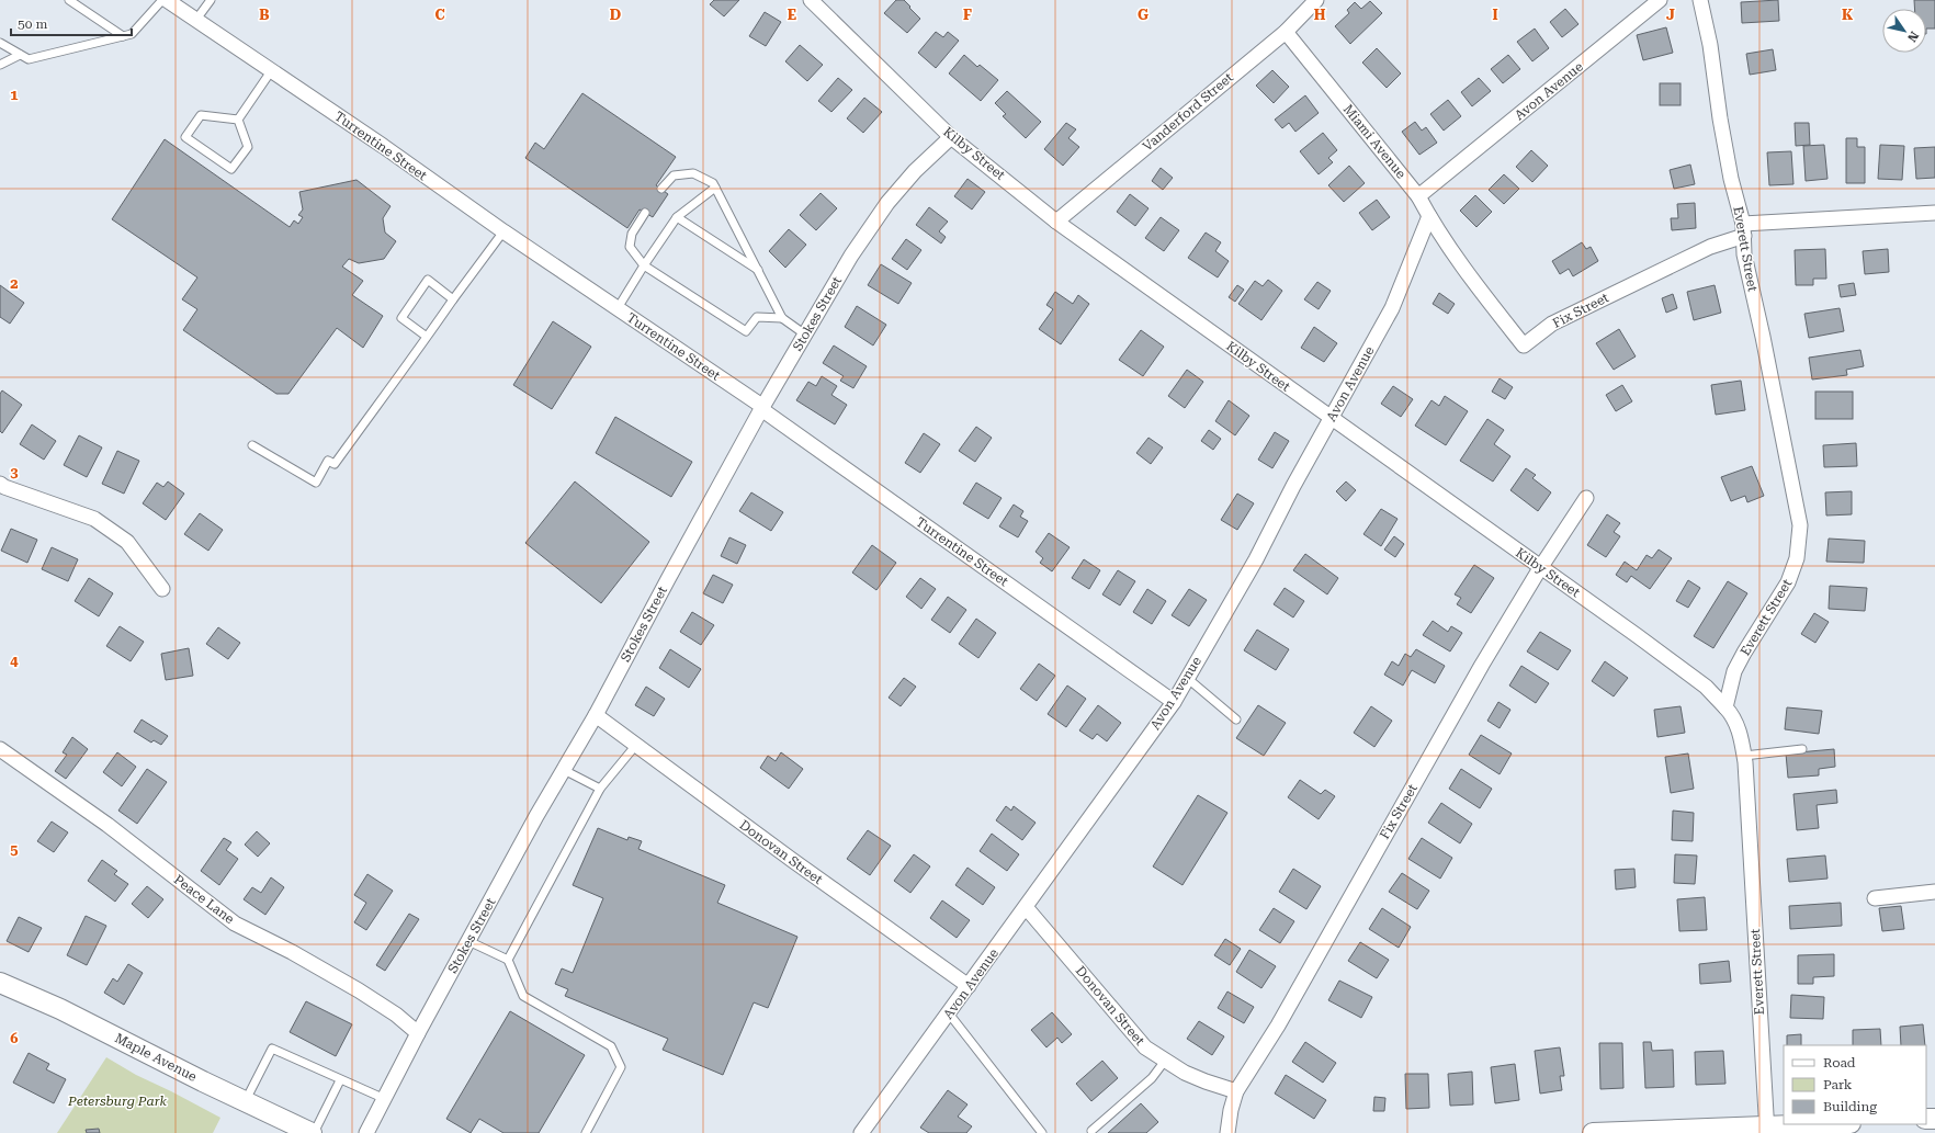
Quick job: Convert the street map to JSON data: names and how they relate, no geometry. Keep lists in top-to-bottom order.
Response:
{
  "streets": {
    "main road": ["Maple Avenue"],
    "street": [
      "Avon Avenue",
      "Vanderford Street",
      "Miami Avenue",
      "Turrentine Street",
      "Kilby Street",
      "Everett Street",
      "Fix Street",
      "Stokes Street",
      "Donovan Street",
      "Peace Lane"
    ]
  },
  "crossings": [
    ["Avon Avenue", "Miami Avenue"],
    ["Avon Avenue", "Turrentine Street"],
    ["Avon Avenue", "Kilby Street"],
    ["Avon Avenue", "Donovan Street"],
    ["Vanderford Street", "Miami Avenue"],
    ["Vanderford Street", "Kilby Street"],
    ["Miami Avenue", "Fix Street"],
    ["Turrentine Street", "Stokes Street"],
    ["Kilby Street", "Everett Street"],
    ["Kilby Street", "Fix Street"],
    ["Kilby Street", "Stokes Street"],
    ["Everett Street", "Fix Street"],
    ["Fix Street", "Donovan Street"],
    ["Stokes Street", "Donovan Street"],
    ["Stokes Street", "Peace Lane"]
  ],
  "parks": ["Petersburg Park"],
  "legend": ["Road", "Park", "Building"],
  "scale_bar": "50 m",
  "north": "bottom right",
  "grid": {
    "columns": [
      "B",
      "C",
      "D",
      "E",
      "F",
      "G",
      "H",
      "I",
      "J",
      "K"
    ],
    "rows": [
      "1",
      "2",
      "3",
      "4",
      "5",
      "6"
    ]
  }
}
